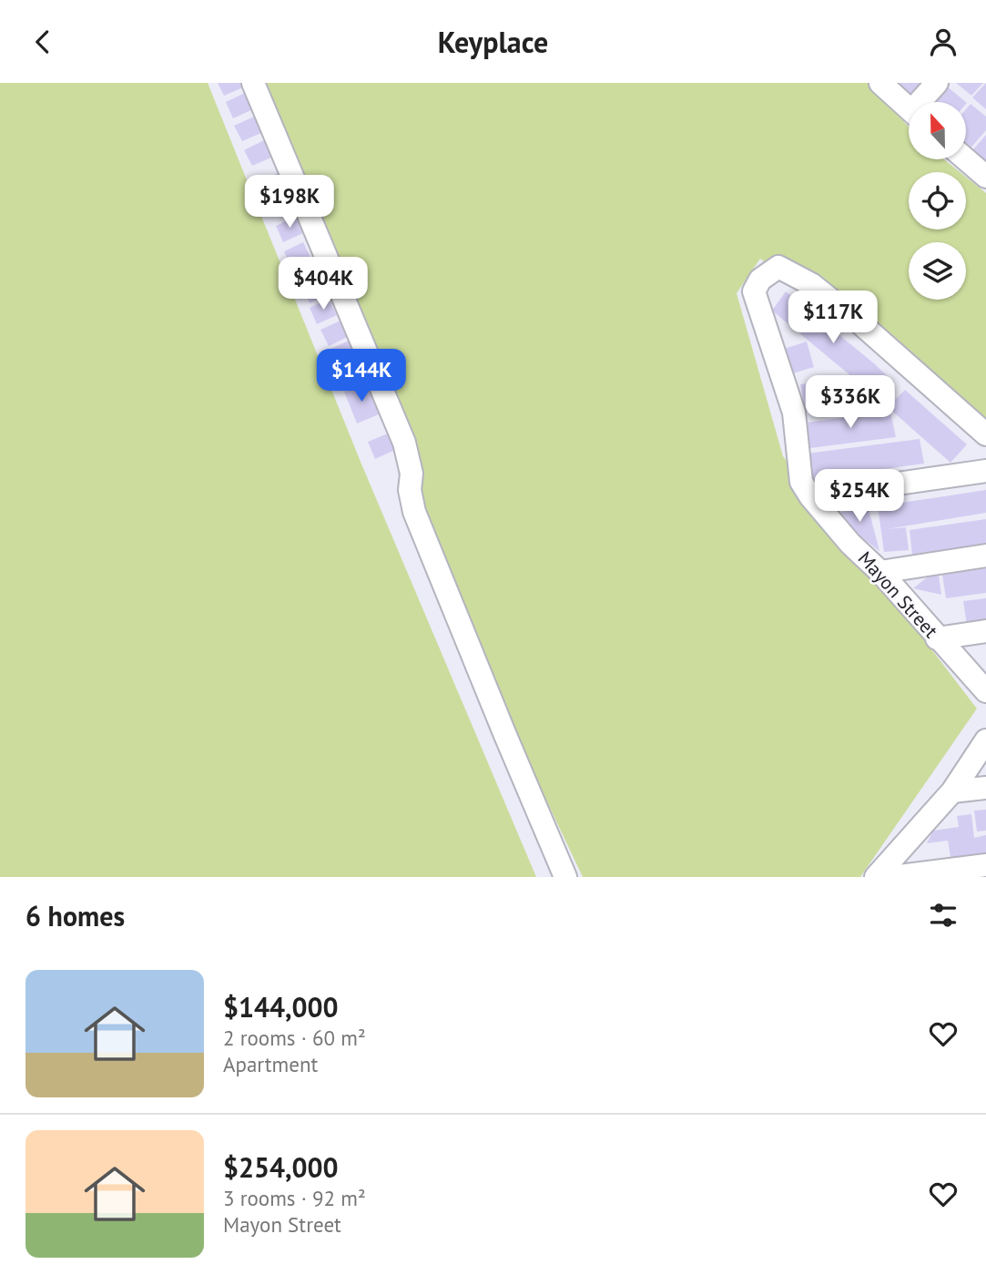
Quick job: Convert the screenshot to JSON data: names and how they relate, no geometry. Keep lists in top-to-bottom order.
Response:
{
  "streets": {
    "street": ["Mayon Street"]
  },
  "north": "top",
  "page": {
    "header": "Keyplace",
    "price": [
      "$198K",
      "$404K",
      "$117K",
      "$144K",
      "$336K",
      "$254K"
    ],
    "heading": "6 homes",
    "list": [
      {
        "name": "$144,000",
        "note": "2 rooms · 60 m² · Apartment"
      },
      {
        "name": "$254,000",
        "note": "3 rooms · 92 m² · Mayon Street"
      }
    ]
  }
}
